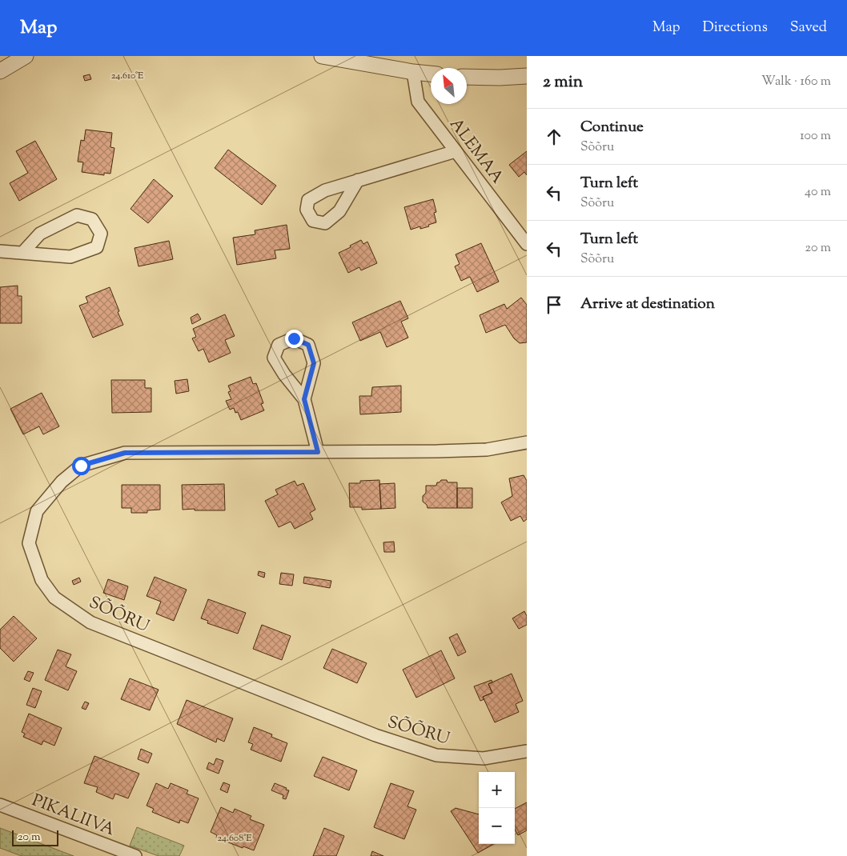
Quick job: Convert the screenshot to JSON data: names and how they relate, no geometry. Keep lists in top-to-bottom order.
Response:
{
  "streets": {
    "street": ["ALEMAA", "SÕÕRU", "PIKALIIVA"]
  },
  "scale_bar": "20 m",
  "north": "top left",
  "page": {
    "header": "Map",
    "nav": ["Map", "Directions", "Saved"],
    "heading": ["2 min", "Walk · 160 m"],
    "list": [
      ["Continue", "Sõõru", "100 m"],
      ["Turn left", "Sõõru", "40 m"],
      ["Turn left", "Sõõru", "20 m"],
      "Arrive at destination"
    ],
    "map_buttons": ["+", "−"],
    "scale": "20 m"
  },
  "coordinates": ["24.610°E", "24.608°E"]
}
